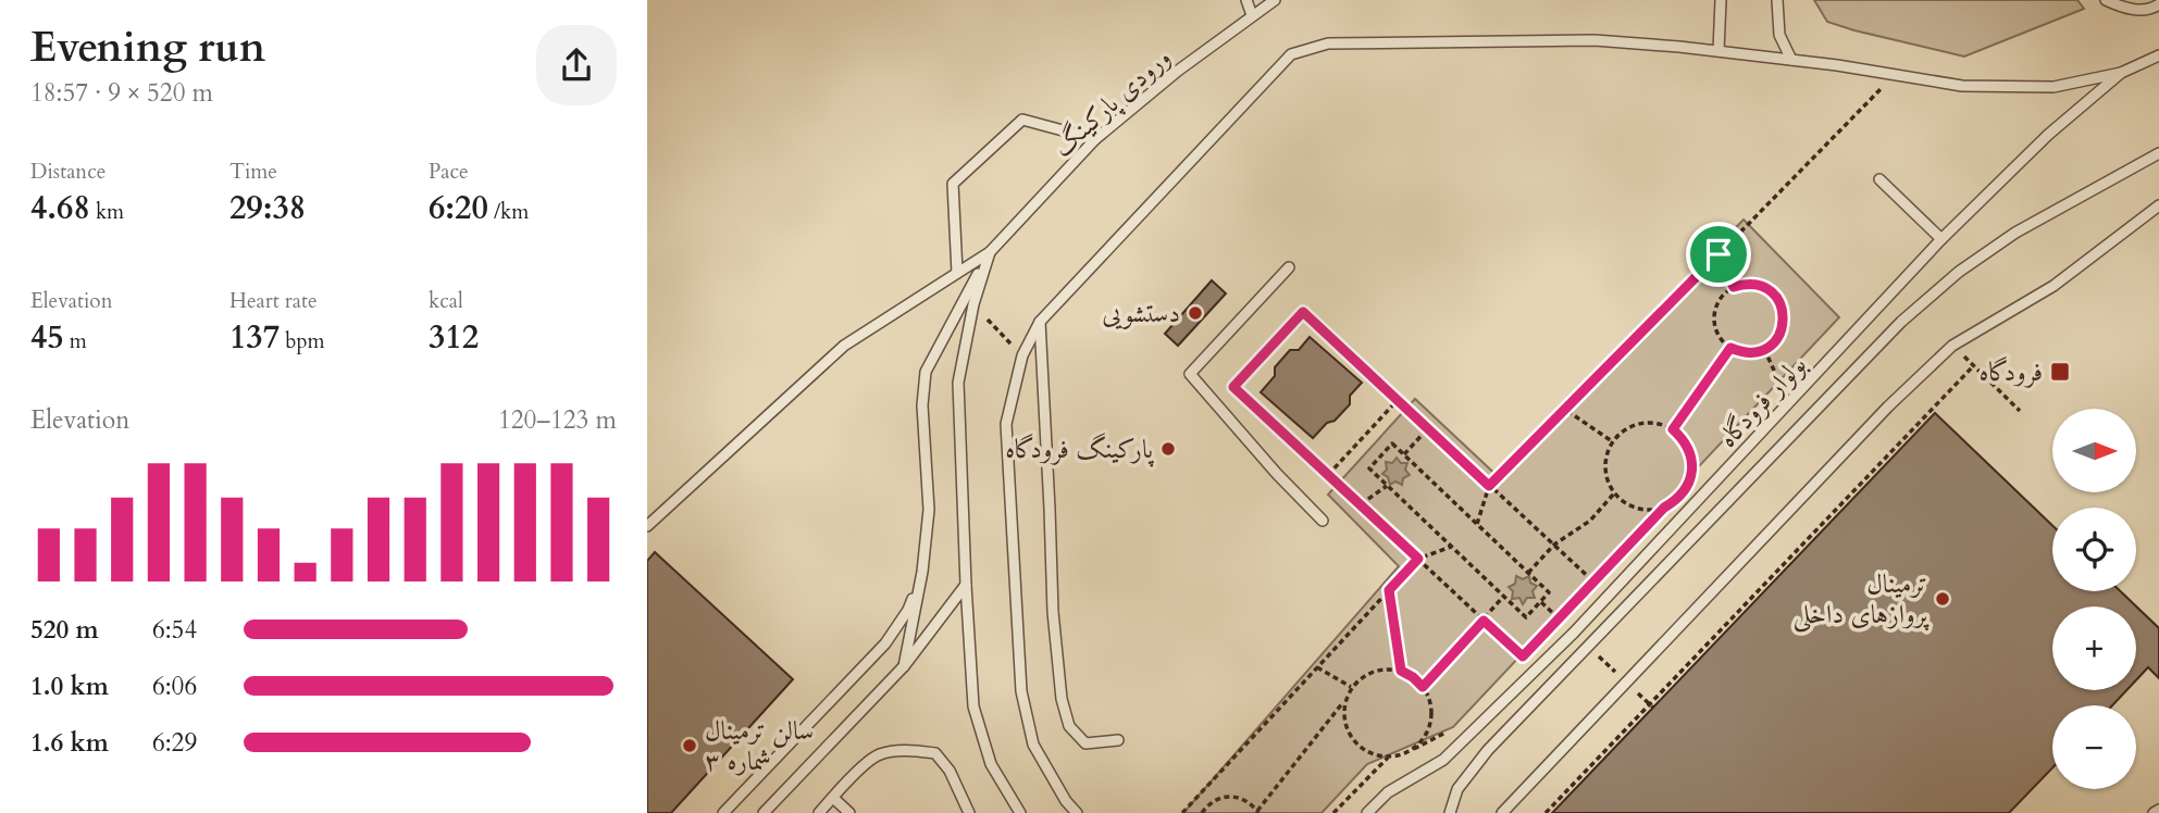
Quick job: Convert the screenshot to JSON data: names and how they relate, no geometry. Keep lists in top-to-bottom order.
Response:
{
  "streets": {
    "lane": ["ورودی پارکینگ", "بولوار فرودگاه"]
  },
  "places": {
    "other": [
      "دستشویی",
      "پارکینگ فرودگاه",
      "ترمینال پروازهای داخلی",
      "سالن ترمینال شماره ۳"
    ],
    "transit": ["فرودگاه"]
  },
  "north": "right",
  "page": {
    "heading": ["Evening run", "18:57 · 9 × 520 m"],
    "stats": [
      ["Distance", "4.68 km"],
      ["Time", "29:38"],
      ["Pace", "6:20 /km"],
      ["Elevation", "45 m"],
      ["Heart rate", "137 bpm"],
      ["kcal", "312"]
    ],
    "chart": ["Elevation", "120–123 m"],
    "map_buttons": ["+", "−"],
    "list": [
      {
        "name": "520 m",
        "note": "6:54"
      },
      {
        "name": "1.0 km",
        "note": "6:06"
      },
      {
        "name": "1.6 km",
        "note": "6:29"
      }
    ]
  }
}
